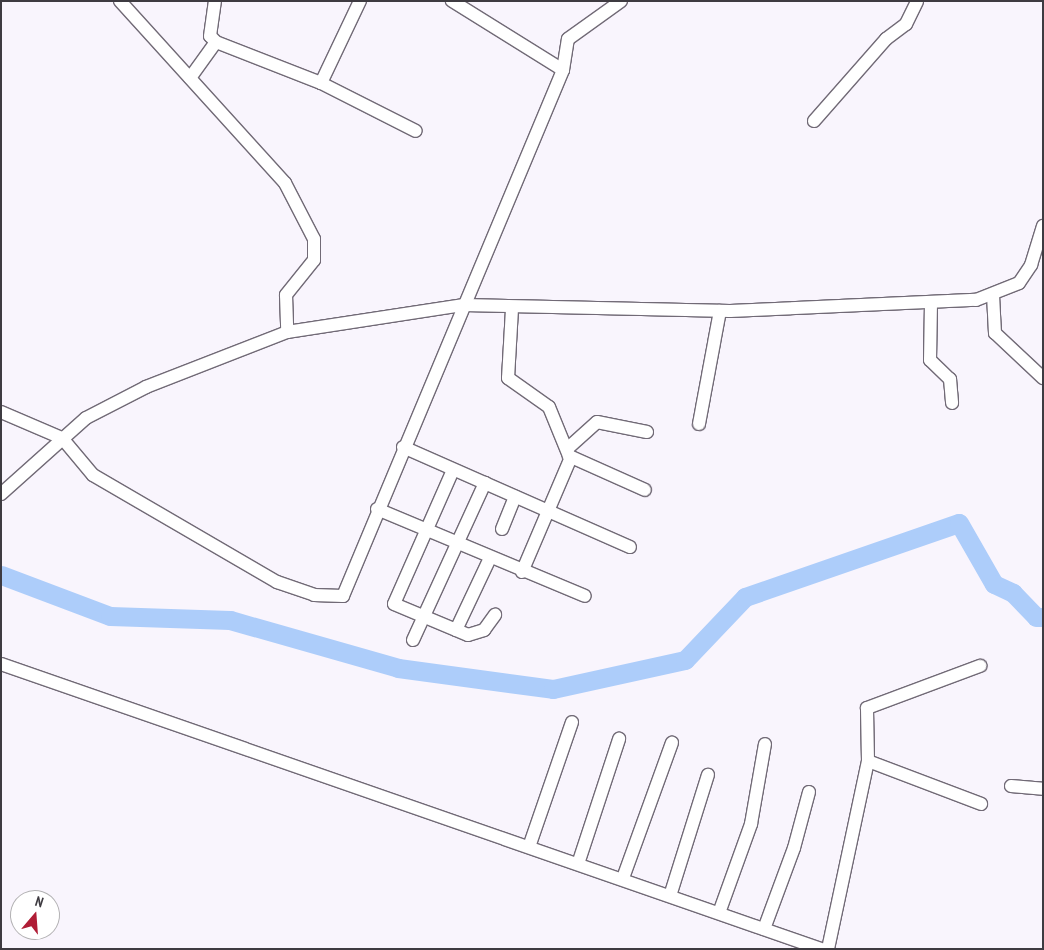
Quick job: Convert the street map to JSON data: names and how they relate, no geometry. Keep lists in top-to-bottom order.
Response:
{
  "north": "top"
}
